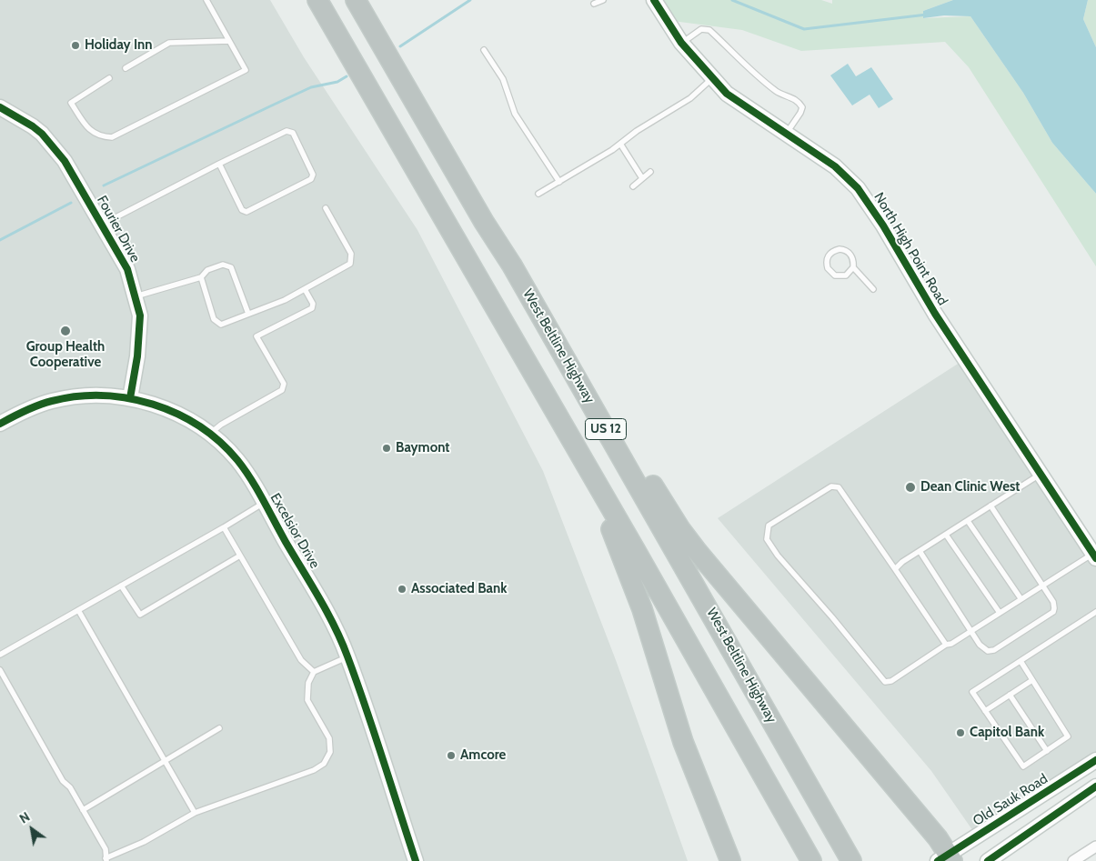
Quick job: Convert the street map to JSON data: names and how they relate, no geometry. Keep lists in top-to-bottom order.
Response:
{
  "streets": {
    "highway": ["West Beltline Highway", "US 12"],
    "street": [
      "Fourier Drive",
      "North High Point Road",
      "Excelsior Drive",
      "Old Sauk Road"
    ]
  },
  "crossings": [
    ["Fourier Drive", "Excelsior Drive"]
  ],
  "places": [
    "Holiday Inn",
    "Group Health Cooperative",
    "Baymont",
    "Dean Clinic West",
    "Associated Bank",
    "Capitol Bank",
    "Amcore"
  ],
  "north": "top left"
}
